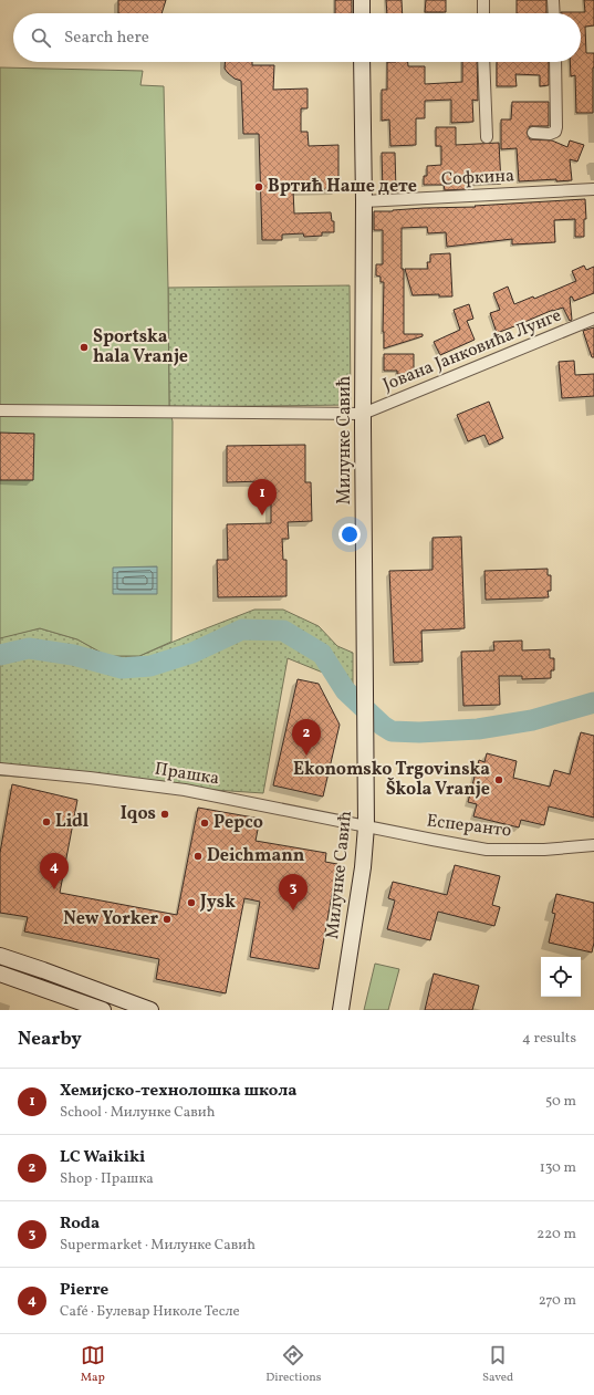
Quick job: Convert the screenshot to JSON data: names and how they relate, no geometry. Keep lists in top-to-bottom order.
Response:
{
  "streets": {
    "street": [
      "Софкина",
      "Јована Јанковића Лунге",
      "Милунке Савић",
      "Прашка",
      "Есперанто"
    ]
  },
  "crossings": [
    ["Софкина", "Милунке Савић"],
    ["Јована Јанковића Лунге", "Милунке Савић"],
    ["Милунке Савић", "Прашка"],
    ["Милунке Савић", "Есперанто"],
    ["Прашка", "Есперанто"]
  ],
  "places": [
    "Вртић Наше дете",
    "Sportska hala Vranje",
    "Ekonomsko Trgovinska Škola Vranje",
    "Iqos",
    "Lidl",
    "Pepco",
    "Deichmann",
    "Jysk",
    "New Yorker"
  ],
  "page": {
    "search": "Search here",
    "pins": [
      "1",
      "2",
      "4",
      "3"
    ],
    "heading": ["Nearby", "4 results"],
    "list": [
      {
        "mark": "1",
        "name": "Хемијско-технолошка школа",
        "note": "School · Милунке Савић",
        "value": "50 m"
      },
      {
        "mark": "2",
        "name": "LC Waikiki",
        "note": "Shop · Прашка",
        "value": "130 m"
      },
      {
        "mark": "3",
        "name": "Roda",
        "note": "Supermarket · Милунке Савић",
        "value": "220 m"
      },
      {
        "mark": "4",
        "name": "Pierre",
        "note": "Café · Булевар Николе Тесле",
        "value": "270 m"
      }
    ],
    "nav": ["Map", "Directions", "Saved"]
  }
}
